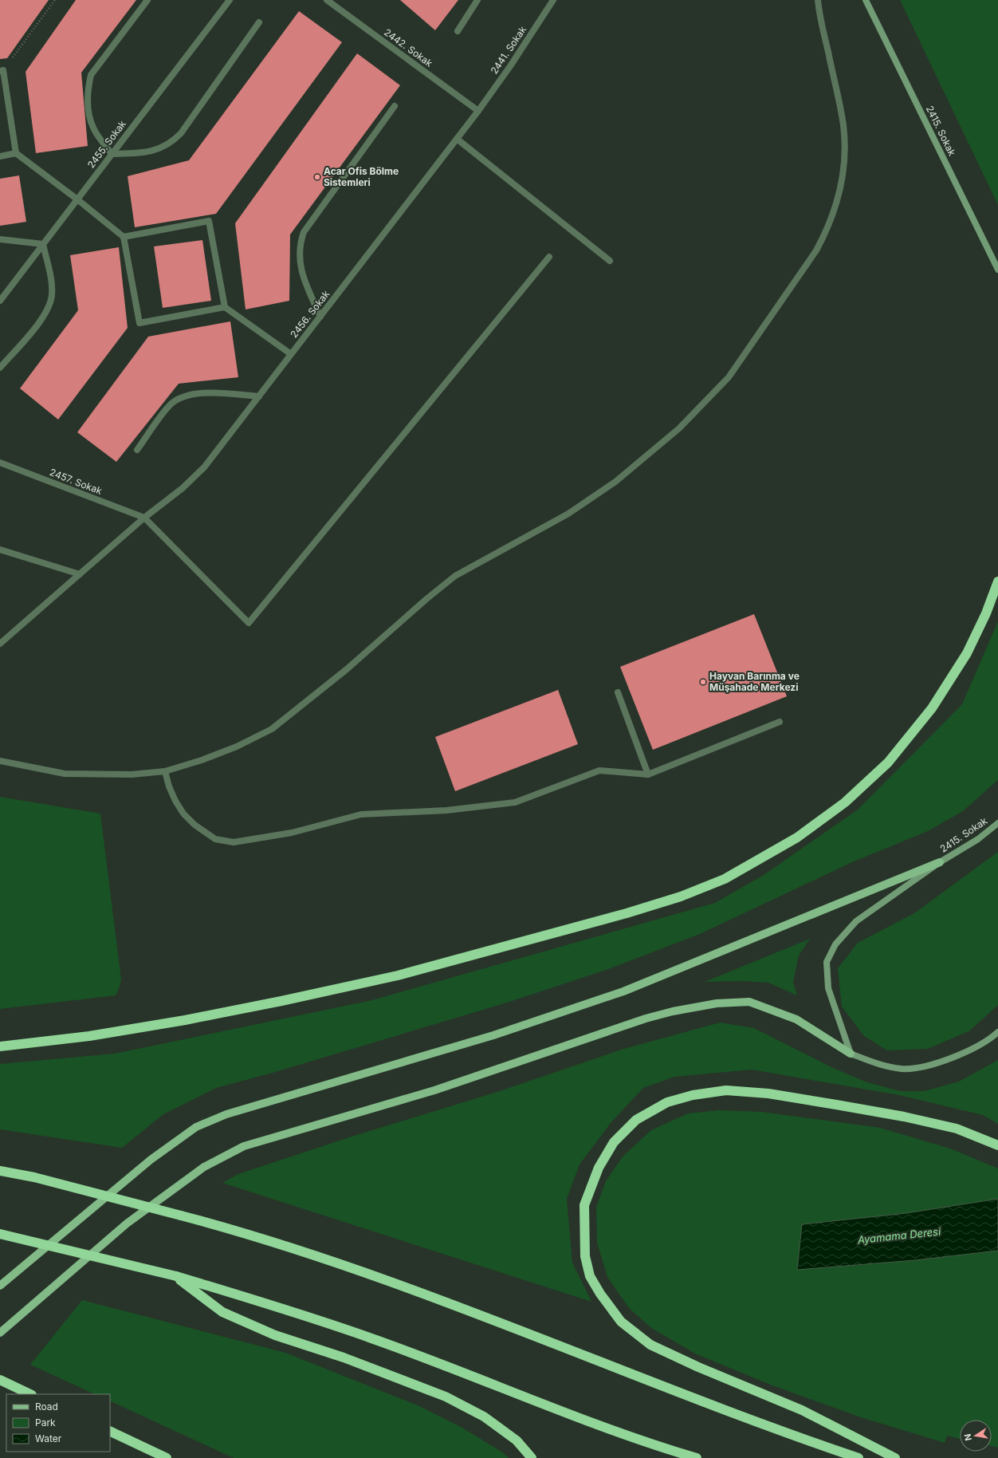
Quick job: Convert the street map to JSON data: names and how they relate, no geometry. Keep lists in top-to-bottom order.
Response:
{
  "streets": {
    "main road": ["2415. Sokak"],
    "street": [
      "2442. Sokak",
      "2441. Sokak",
      "2455. Sokak",
      "2456. Sokak",
      "2457. Sokak"
    ]
  },
  "crossings": [
    ["2442. Sokak", "2441. Sokak"],
    ["2442. Sokak", "2456. Sokak"],
    ["2441. Sokak", "2456. Sokak"],
    ["2456. Sokak", "2457. Sokak"]
  ],
  "water": ["Ayamama Deresi"],
  "places": ["Acar Ofis Bölme Sistemleri", "Hayvan Barınma ve Müşahade Merkezi"],
  "legend": ["Road", "Park", "Water"],
  "north": "left"
}
